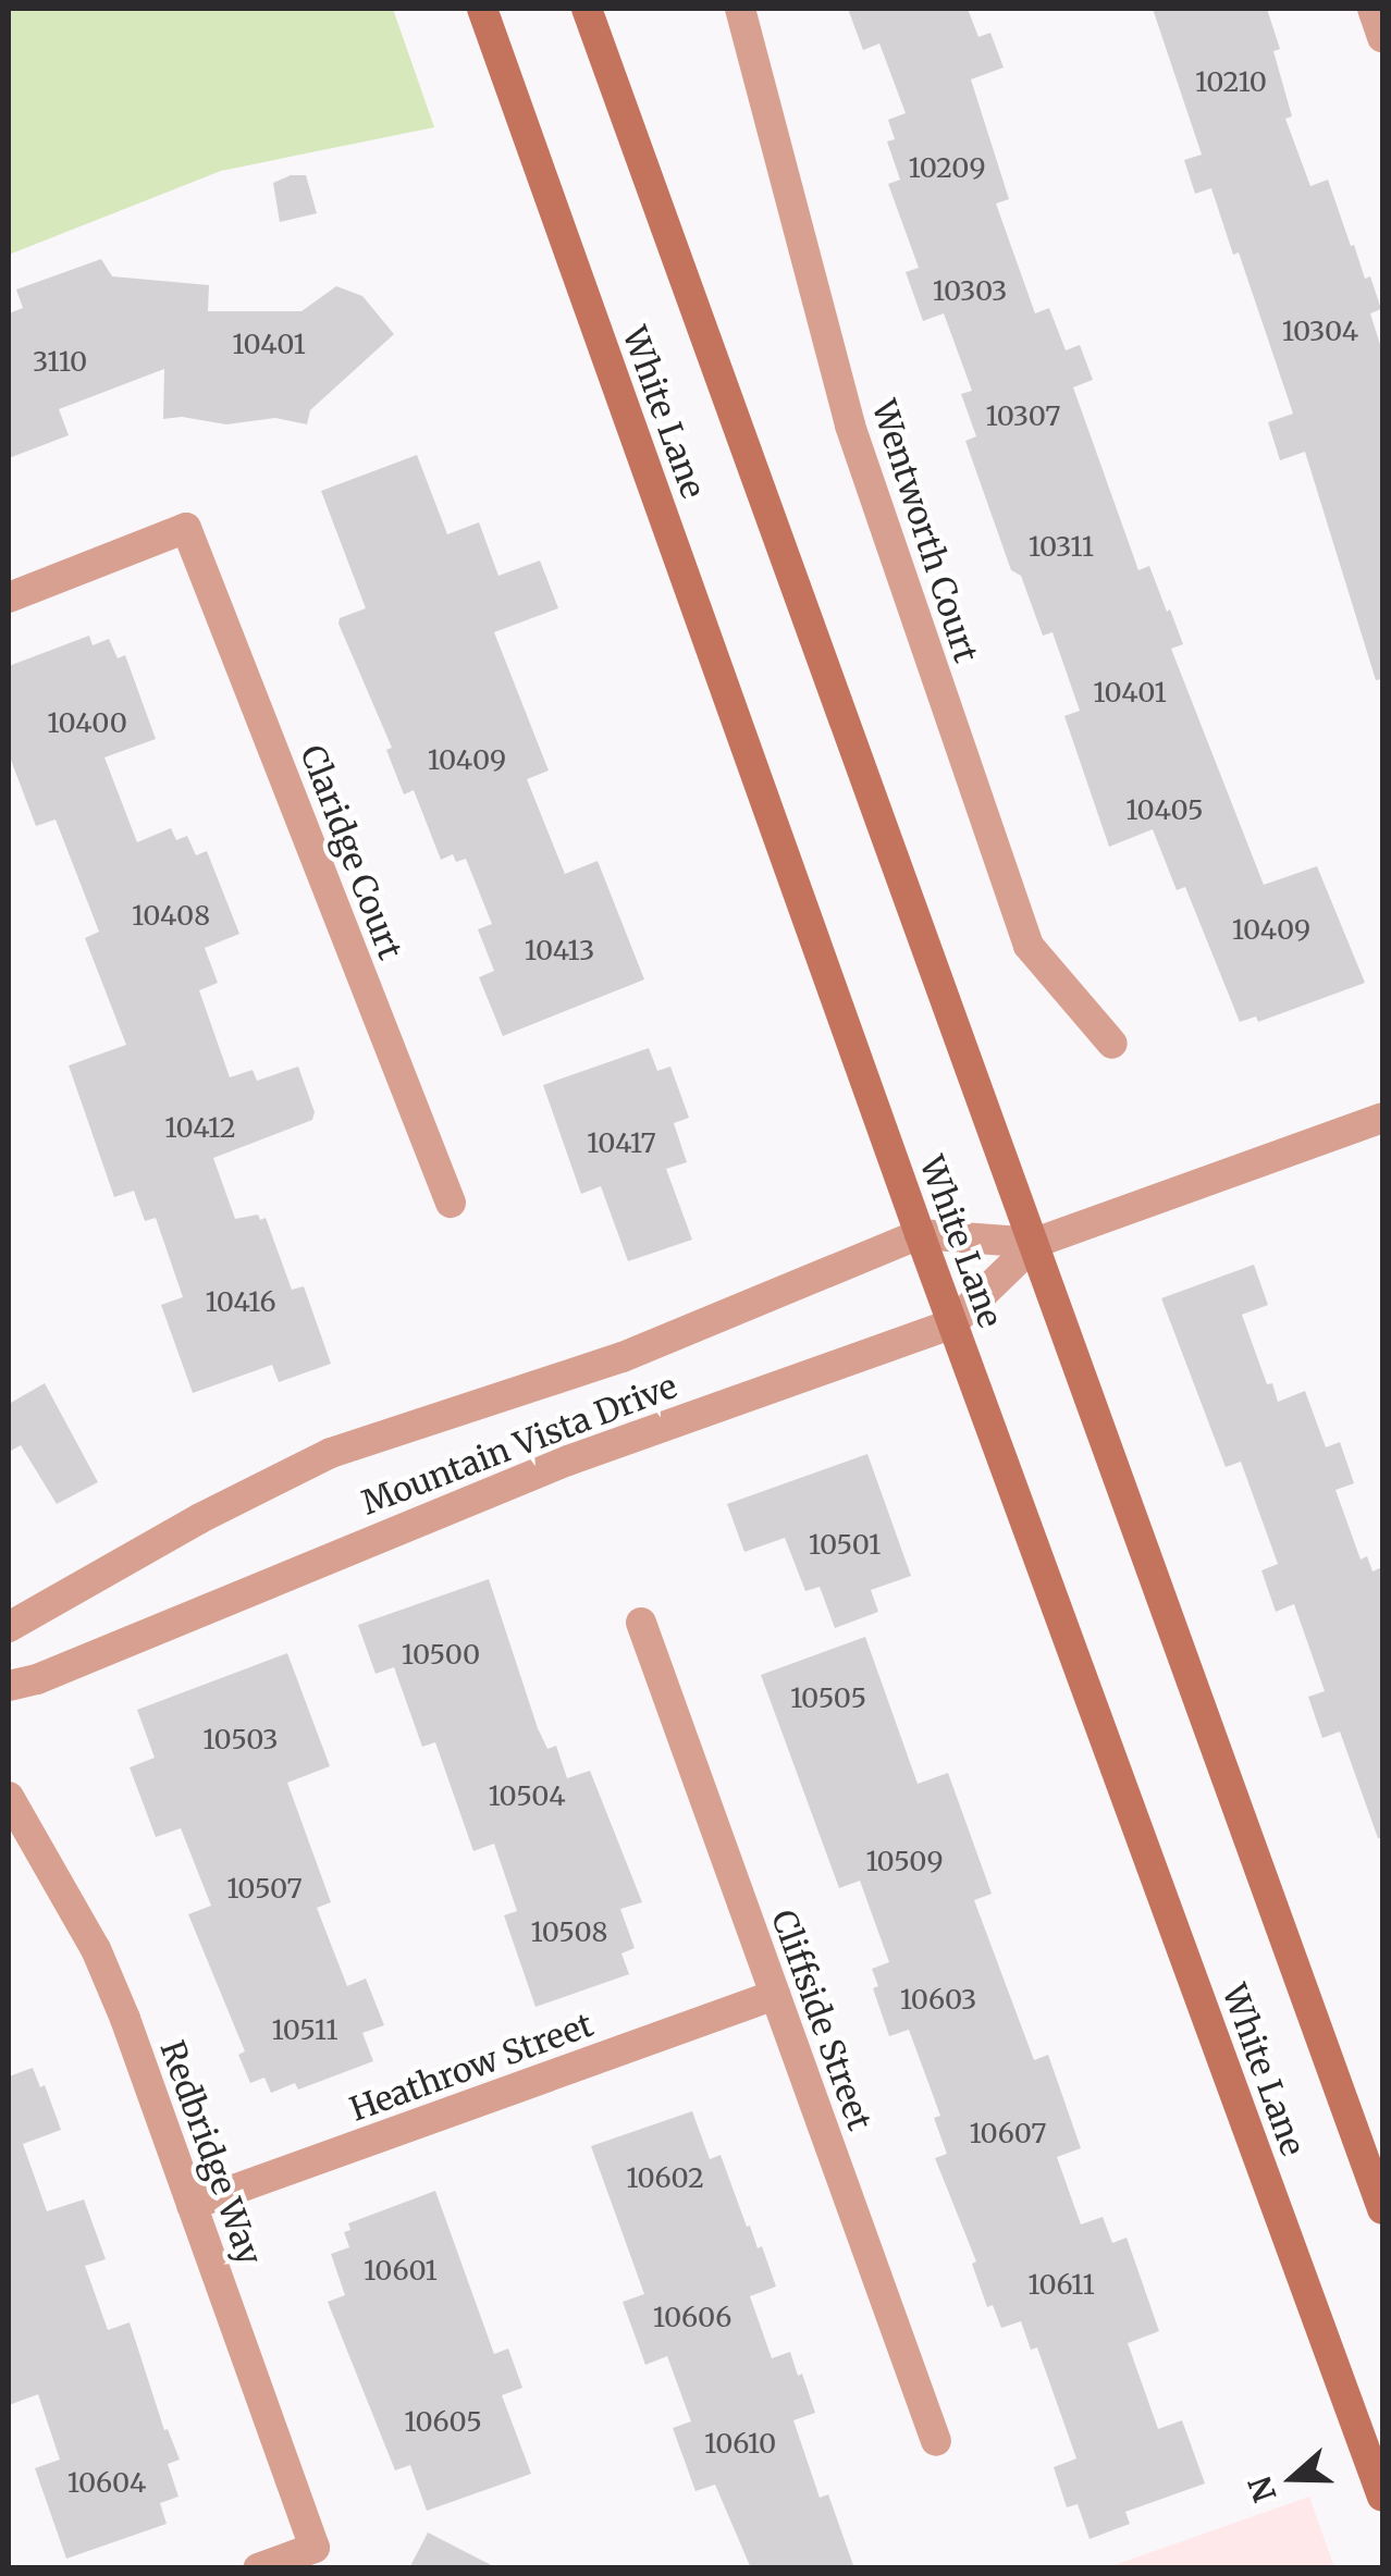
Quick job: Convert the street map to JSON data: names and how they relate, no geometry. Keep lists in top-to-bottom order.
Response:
{
  "streets": {
    "main road": ["White Lane"],
    "street": [
      "Wentworth Court",
      "Claridge Court",
      "Mountain Vista Drive",
      "Cliffside Street",
      "Heathrow Street",
      "Redbridge Way"
    ]
  },
  "crossings": [
    ["White Lane", "Mountain Vista Drive"],
    ["Cliffside Street", "Heathrow Street"],
    ["Heathrow Street", "Redbridge Way"]
  ],
  "house_numbers": [
    "10210",
    "10209",
    "10303",
    "10304",
    "10401",
    "3110",
    "10307",
    "10311",
    "10401",
    "10400",
    "10409",
    "10405",
    "10408",
    "10409",
    "10413",
    "10412",
    "10417",
    "10416",
    "10501",
    "10500",
    "10505",
    "10503",
    "10504",
    "10509",
    "10507",
    "10508",
    "10603",
    "10511",
    "10607",
    "10602",
    "10601",
    "10611",
    "10606",
    "10605",
    "10610",
    "10604"
  ],
  "north": "left"
}
